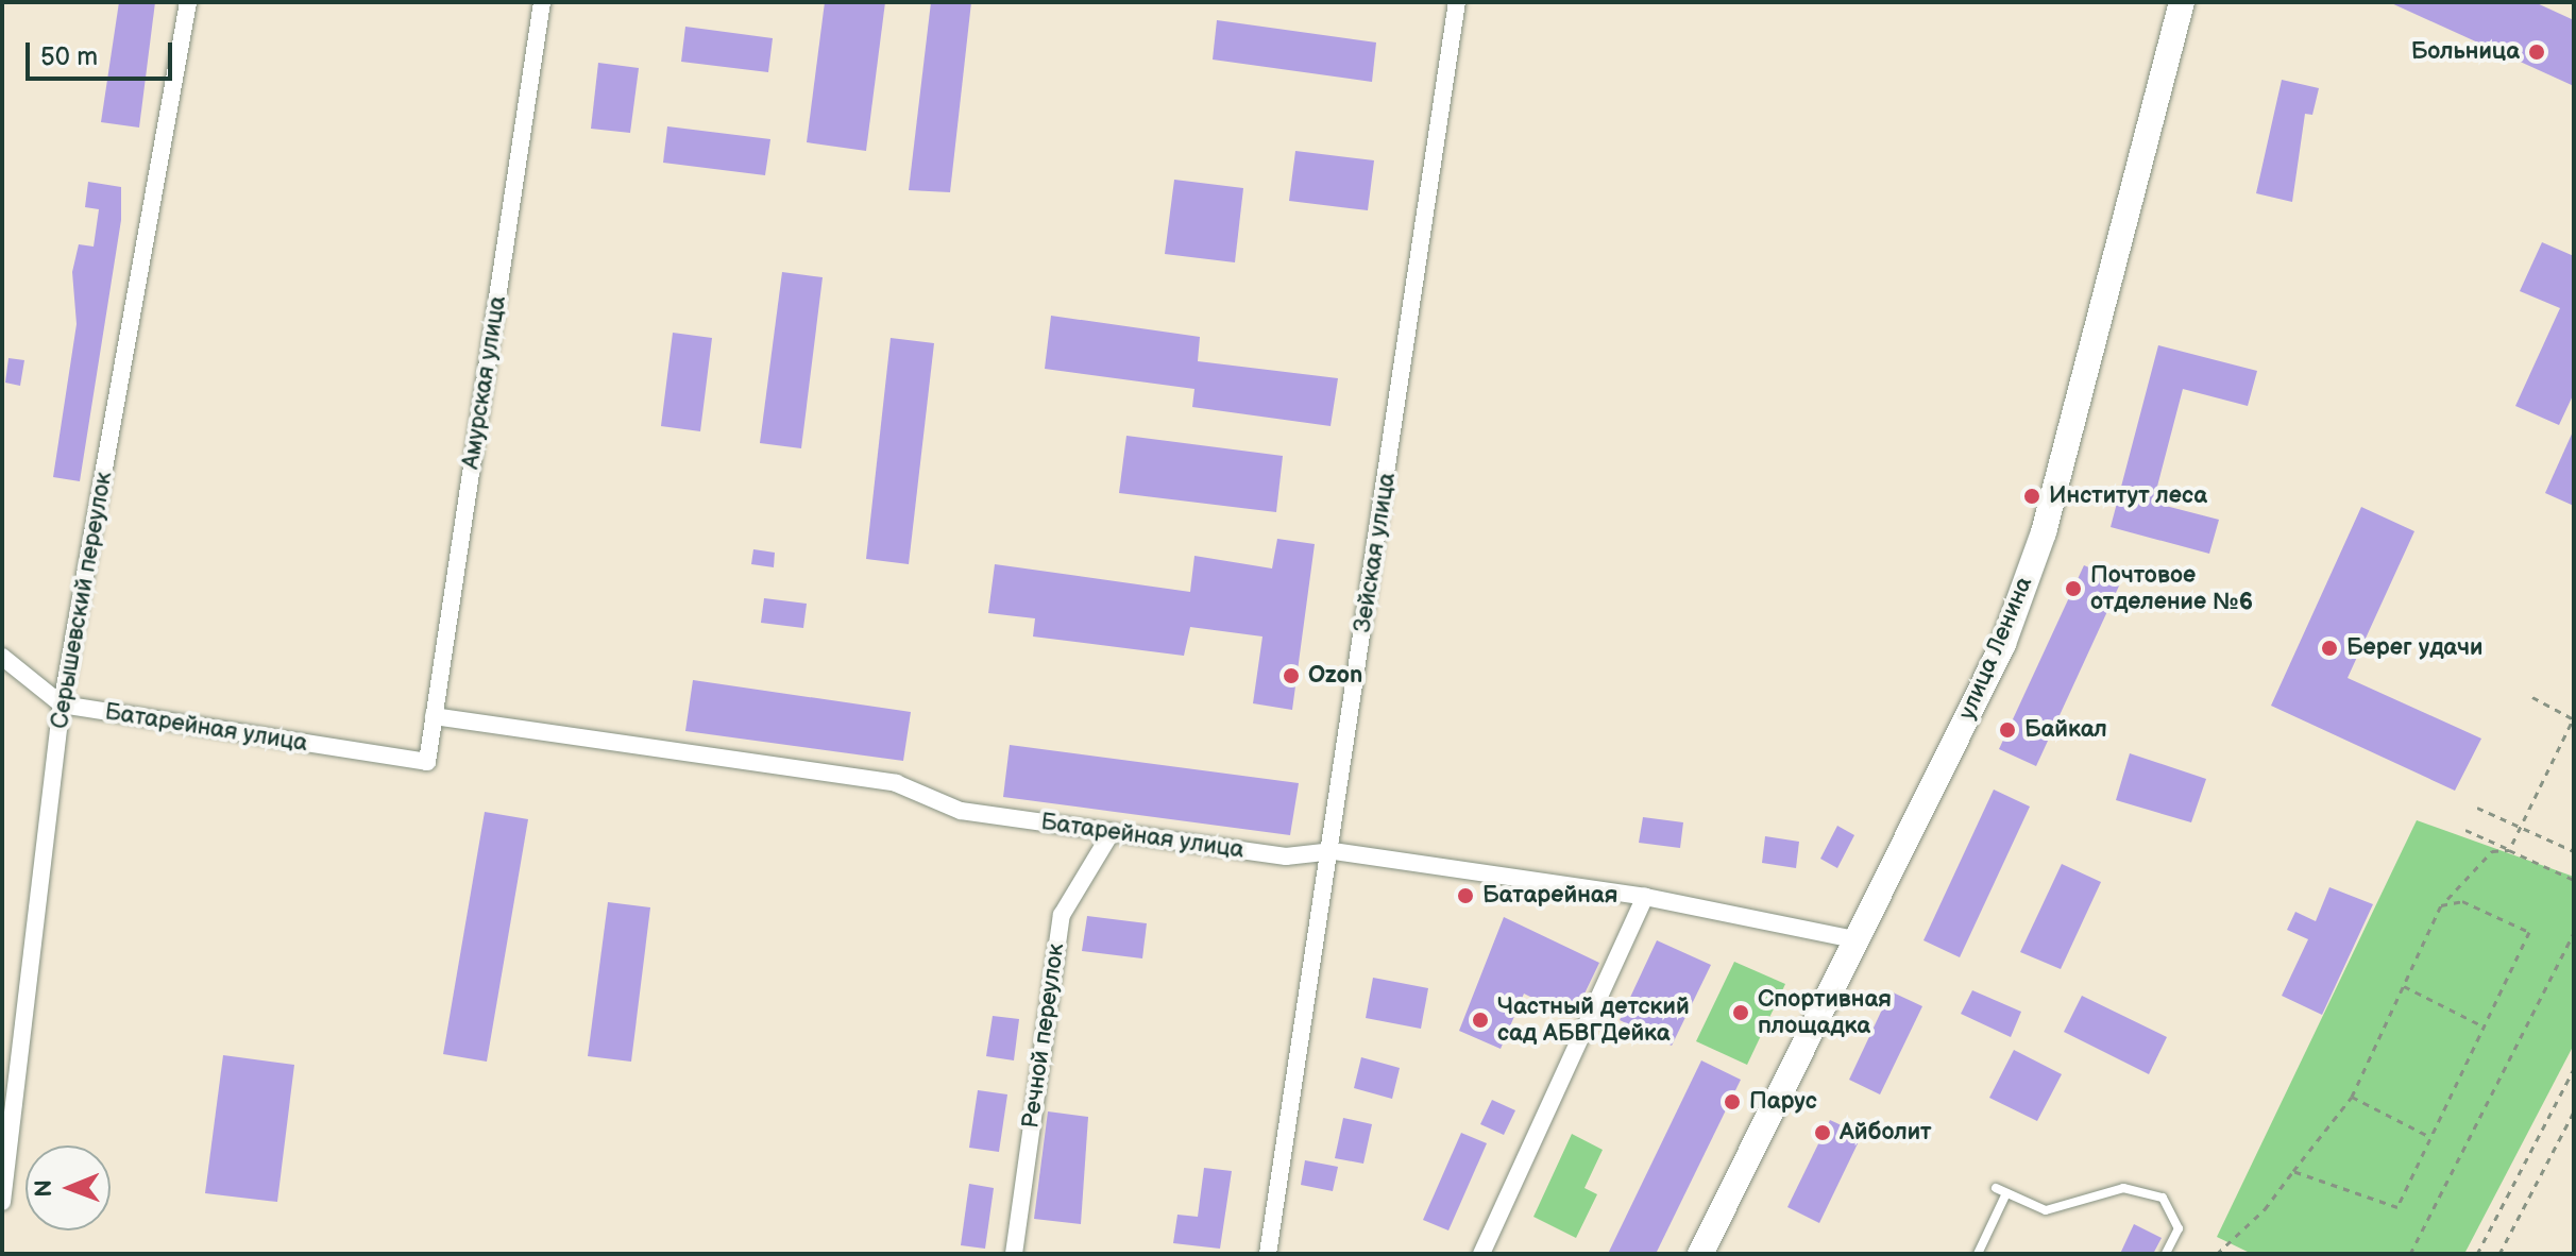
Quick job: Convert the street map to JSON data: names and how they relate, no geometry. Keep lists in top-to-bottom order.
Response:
{
  "streets": {
    "main road": ["улица Ленина"],
    "street": [
      "Амурская улица",
      "Зейская улица",
      "Серышевский переулок",
      "Батарейная улица",
      "Речной переулок"
    ]
  },
  "crossings": [
    ["Амурская улица", "Батарейная улица"],
    ["Зейская улица", "Батарейная улица"],
    ["Серышевский переулок", "Батарейная улица"],
    ["улица Ленина", "Батарейная улица"],
    ["Батарейная улица", "Речной переулок"]
  ],
  "places": [
    "Больница",
    "Институт леса",
    "Почтовое отделение №6",
    "Берег удачи",
    "Ozon",
    "Байкал",
    "Батарейная",
    "Спортивная площадка",
    "Частный детский сад АБВГДейка",
    "Парус",
    "Айболит"
  ],
  "scale_bar": "50 m",
  "north": "left"
}
